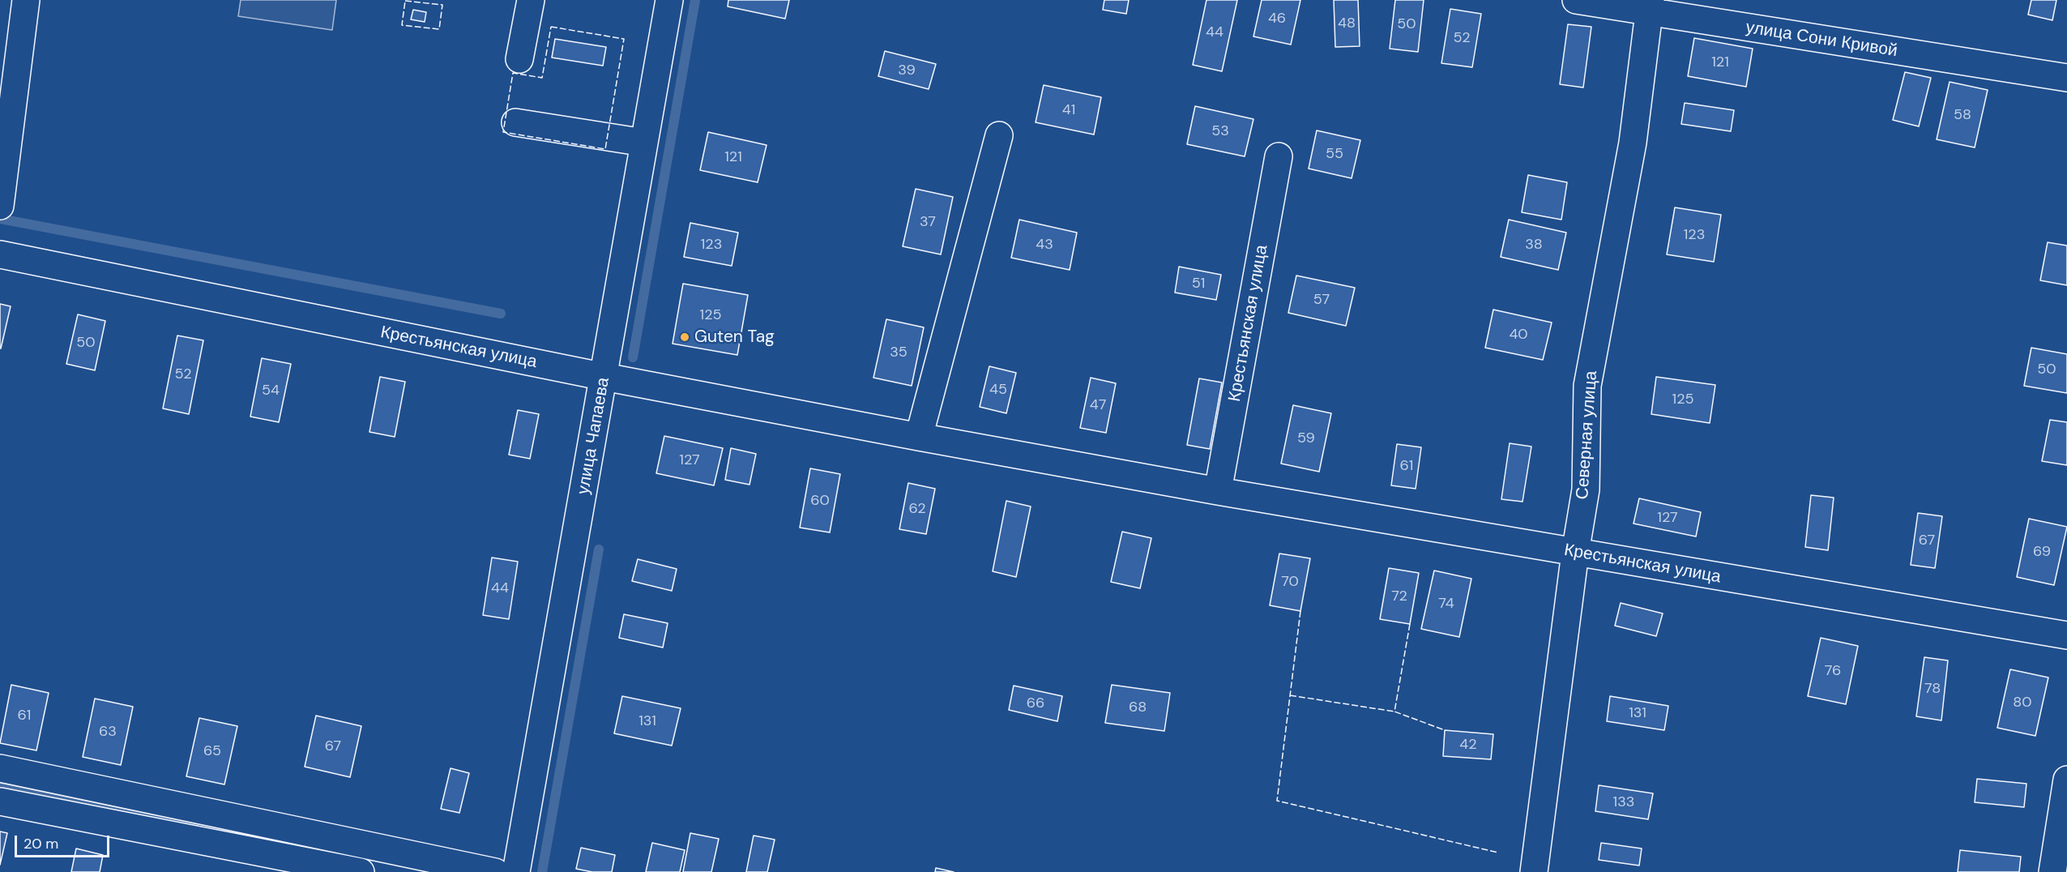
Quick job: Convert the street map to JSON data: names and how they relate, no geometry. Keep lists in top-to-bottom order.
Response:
{
  "streets": {
    "street": [
      "улица Сони Кривой",
      "Крестьянская улица",
      "Северная улица",
      "улица Чапаева"
    ]
  },
  "crossings": [
    ["улица Сони Кривой", "Северная улица"],
    ["Крестьянская улица", "Северная улица"],
    ["Крестьянская улица", "улица Чапаева"]
  ],
  "places": ["Guten Tag"],
  "house_numbers": [
    "46",
    "48",
    "50",
    "44",
    "52",
    "121",
    "39",
    "41",
    "58",
    "53",
    "55",
    "121",
    "37",
    "123",
    "123",
    "43",
    "38",
    "51",
    "57",
    "125",
    "40",
    "50",
    "35",
    "50",
    "52",
    "45",
    "54",
    "125",
    "47",
    "59",
    "127",
    "61",
    "60",
    "62",
    "127",
    "67",
    "69",
    "70",
    "44",
    "72",
    "74",
    "76",
    "78",
    "80",
    "66",
    "68",
    "131",
    "61",
    "131",
    "63",
    "42",
    "67",
    "65",
    "133"
  ],
  "scale_bar": "20 m"
}
